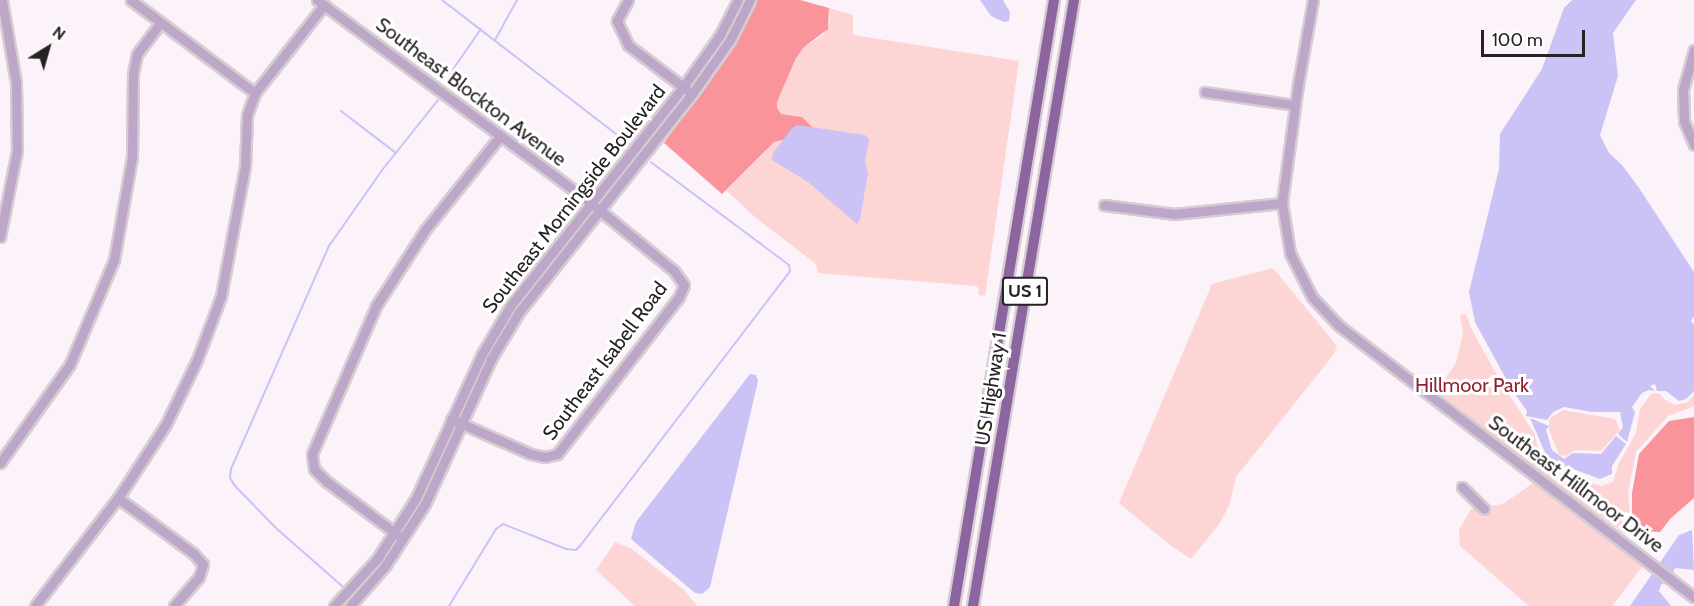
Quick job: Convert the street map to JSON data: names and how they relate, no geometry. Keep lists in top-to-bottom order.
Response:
{
  "streets": {
    "main road": ["US 1", "US Highway 1"],
    "street": [
      "Southeast Blockton Avenue",
      "Southeast Morningside Boulevard",
      "Southeast Isabell Road",
      "Southeast Hillmoor Drive"
    ]
  },
  "crossings": [
    ["Southeast Blockton Avenue", "Southeast Morningside Boulevard"],
    ["Southeast Blockton Avenue", "Southeast Isabell Road"],
    ["Southeast Morningside Boulevard", "Southeast Isabell Road"]
  ],
  "parks": ["Hillmoor Park"],
  "scale_bar": "100 m",
  "north": "top right"
}
